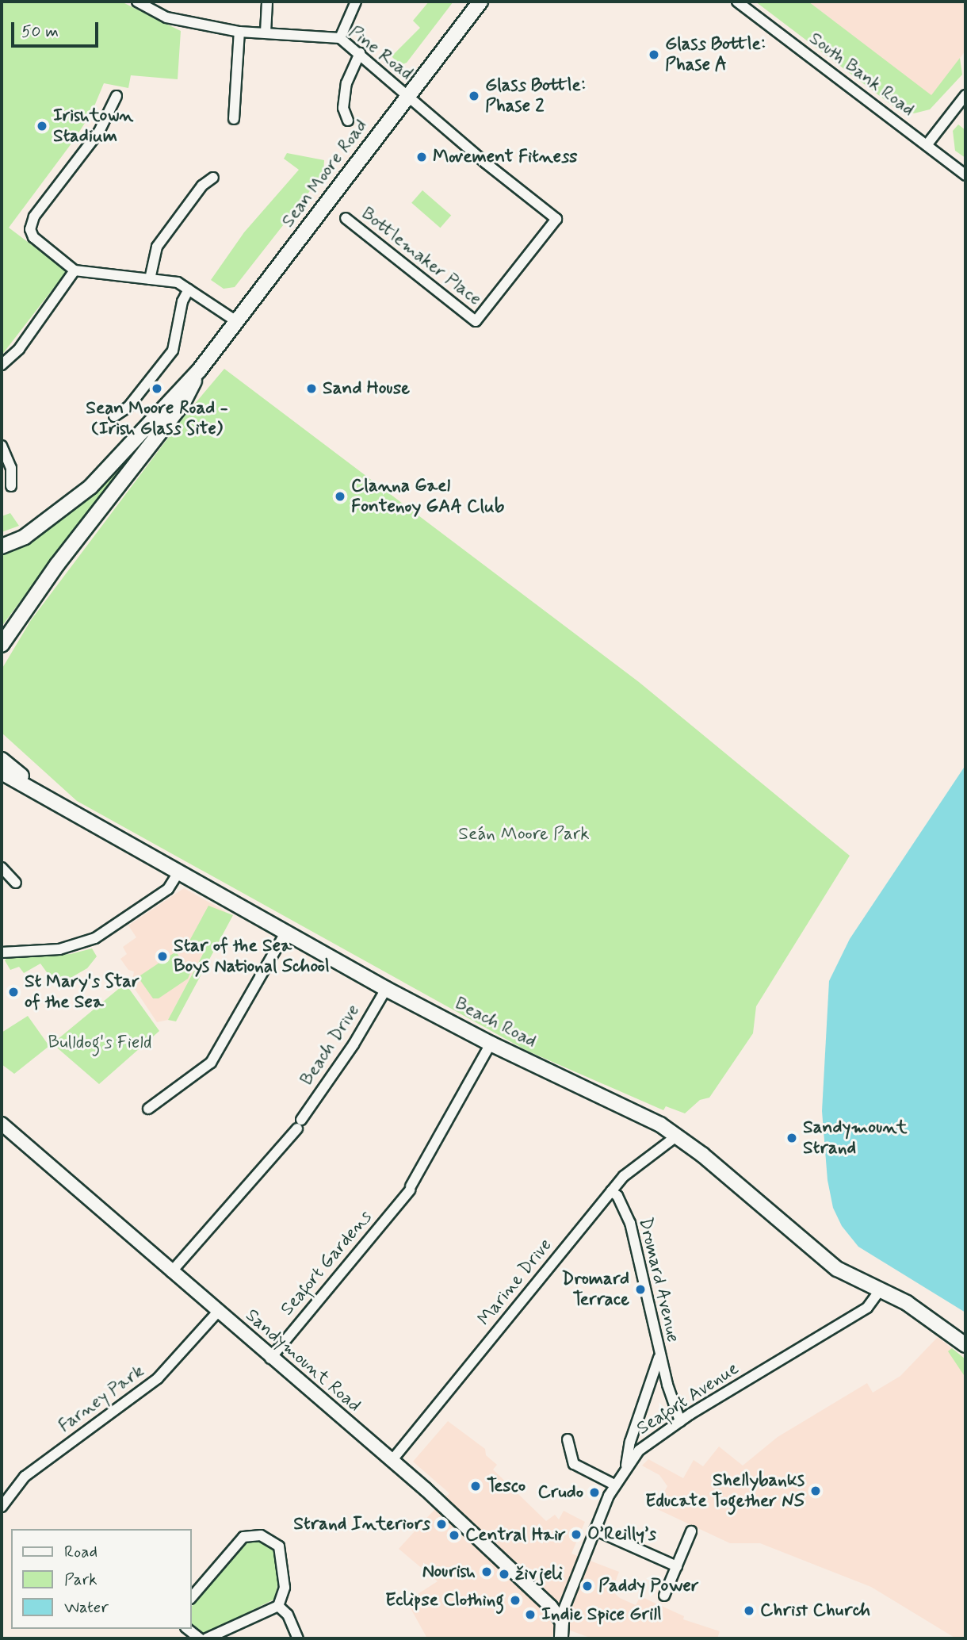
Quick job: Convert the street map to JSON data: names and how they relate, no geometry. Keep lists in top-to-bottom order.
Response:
{
  "streets": {
    "main road": ["Sean Moore Road", "Beach Road"],
    "street": [
      "Pine Road",
      "South Bank Road",
      "Bottlemaker Place",
      "Beach Drive",
      "Seafort Gardens",
      "Dromard Avenue",
      "Marine Drive",
      "Sandymount Road",
      "Farney Park",
      "Seafort Avenue"
    ]
  },
  "crossings": [
    ["Pine Road", "Sean Moore Road"],
    ["Pine Road", "Bottlemaker Place"],
    ["Beach Road", "Beach Drive"],
    ["Beach Road", "Seafort Gardens"],
    ["Beach Road", "Marine Drive"],
    ["Beach Road", "Seafort Avenue"],
    ["Beach Drive", "Sandymount Road"],
    ["Seafort Gardens", "Sandymount Road"],
    ["Dromard Avenue", "Marine Drive"],
    ["Dromard Avenue", "Seafort Avenue"],
    ["Marine Drive", "Sandymount Road"],
    ["Sandymount Road", "Farney Park"],
    ["Sandymount Road", "Seafort Avenue"]
  ],
  "parks": ["Seán Moore Park", "Bulldog's Field"],
  "places": [
    "Glass Bottle: Phase A",
    "Glass Bottle: Phase 2",
    "Irishtown Stadium",
    "Movement Fitness",
    "Sean Moore Road - (Irish Glass Site)",
    "Sand House",
    "Clanna Gael Fontenoy GAA Club",
    "Star of the Sea Boys National School",
    "St Mary's Star of the Sea",
    "Sandymount Strand",
    "Dromard Terrace",
    "Tesco",
    "Shellybanks Educate Together NS",
    "Crudo",
    "Strand Interiors",
    "O’Reilly’s",
    "Central Hair",
    "Nourish",
    "živjeli",
    "Paddy Power",
    "Eclipse Clothing",
    "Christ Church",
    "Indie Spice Grill"
  ],
  "legend": ["Road", "Park", "Water"],
  "scale_bar": "50 m"
}
